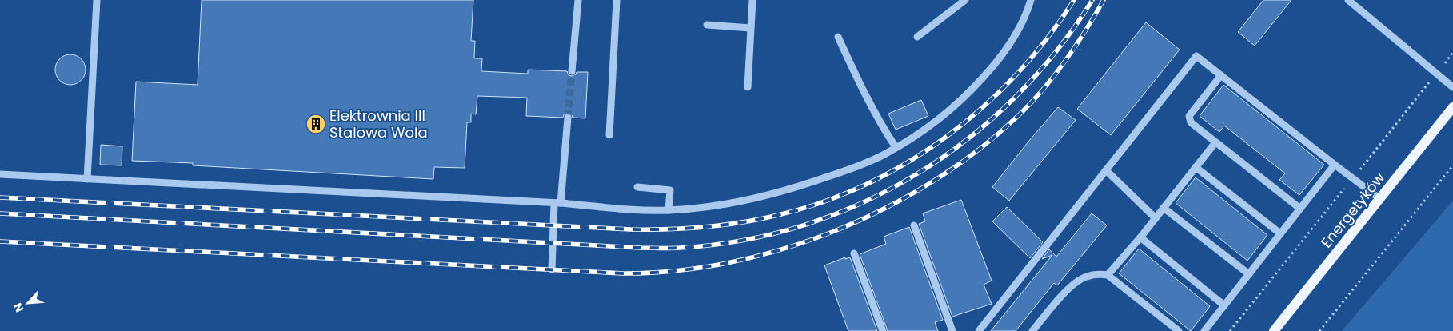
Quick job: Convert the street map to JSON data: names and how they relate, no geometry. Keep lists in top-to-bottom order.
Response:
{
  "streets": {
    "main road": ["Energetyków"]
  },
  "places": {
    "building": ["Elektrownia III Stalowa Wola"]
  },
  "north": "bottom left"
}
